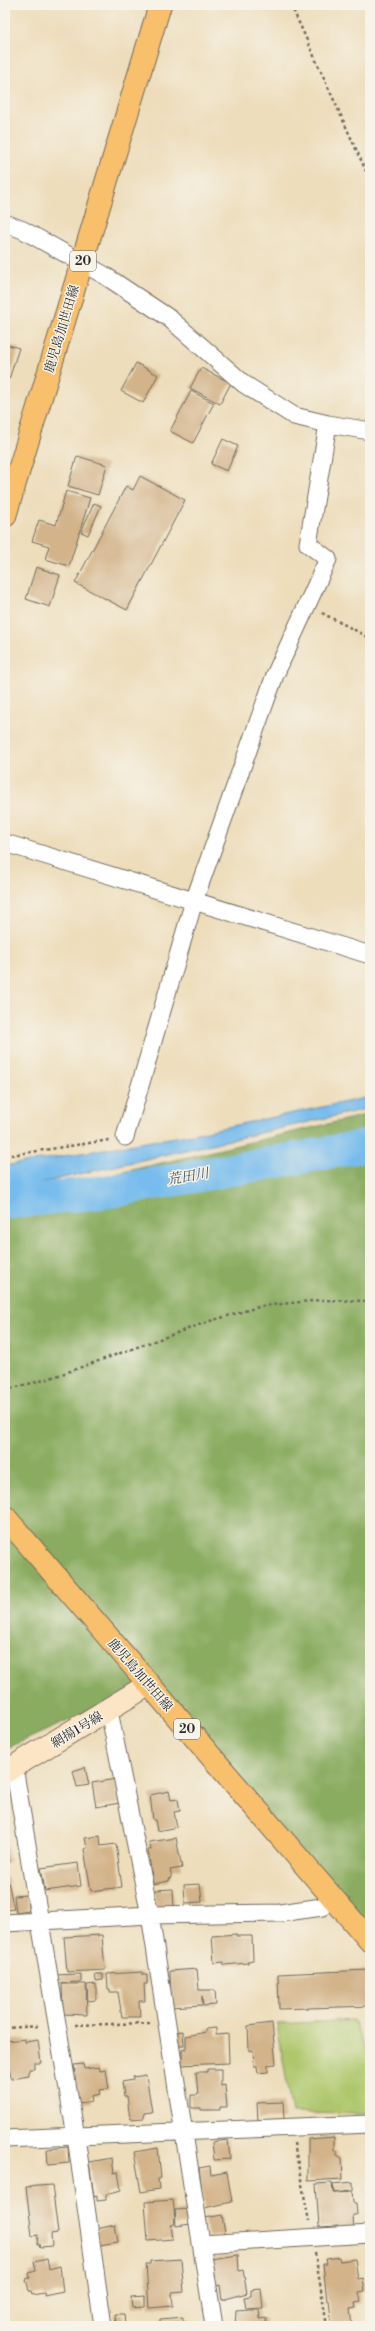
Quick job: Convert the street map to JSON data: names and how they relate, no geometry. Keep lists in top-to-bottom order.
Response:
{
  "streets": {
    "main road": ["20", "鹿児島加世田線"],
    "street": ["網揚1号線"]
  },
  "crossings": [
    ["鹿児島加世田線", "網揚1号線"]
  ],
  "water": ["荒田川"]
}
